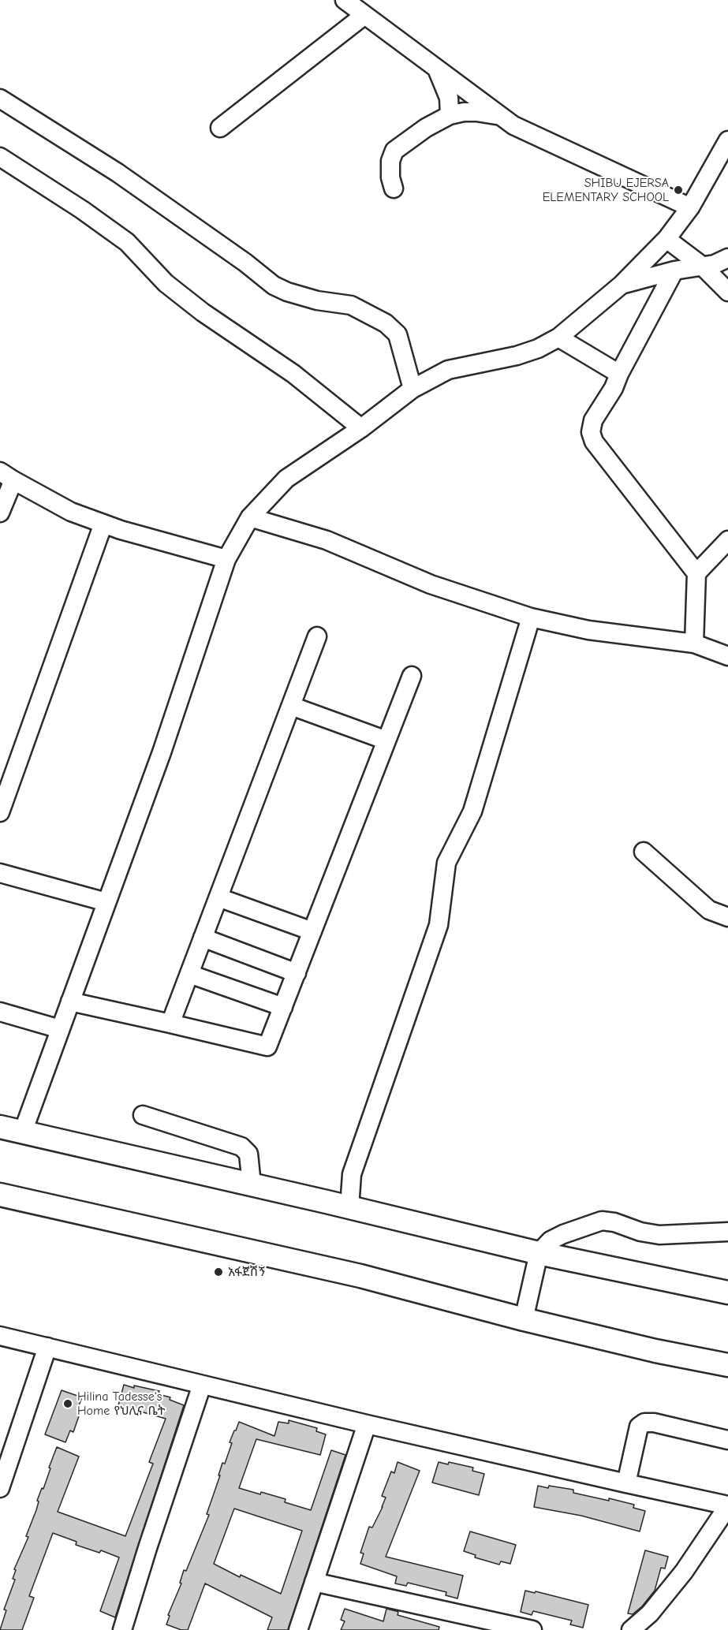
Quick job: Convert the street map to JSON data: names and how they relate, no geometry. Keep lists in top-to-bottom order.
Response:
{
  "places": ["SHIBU EJERSA ELEMENTARY SCHOOL", "አፋጀሽኝ", "Hilina Tadesse's Home የህሊና ቤት"]
}
